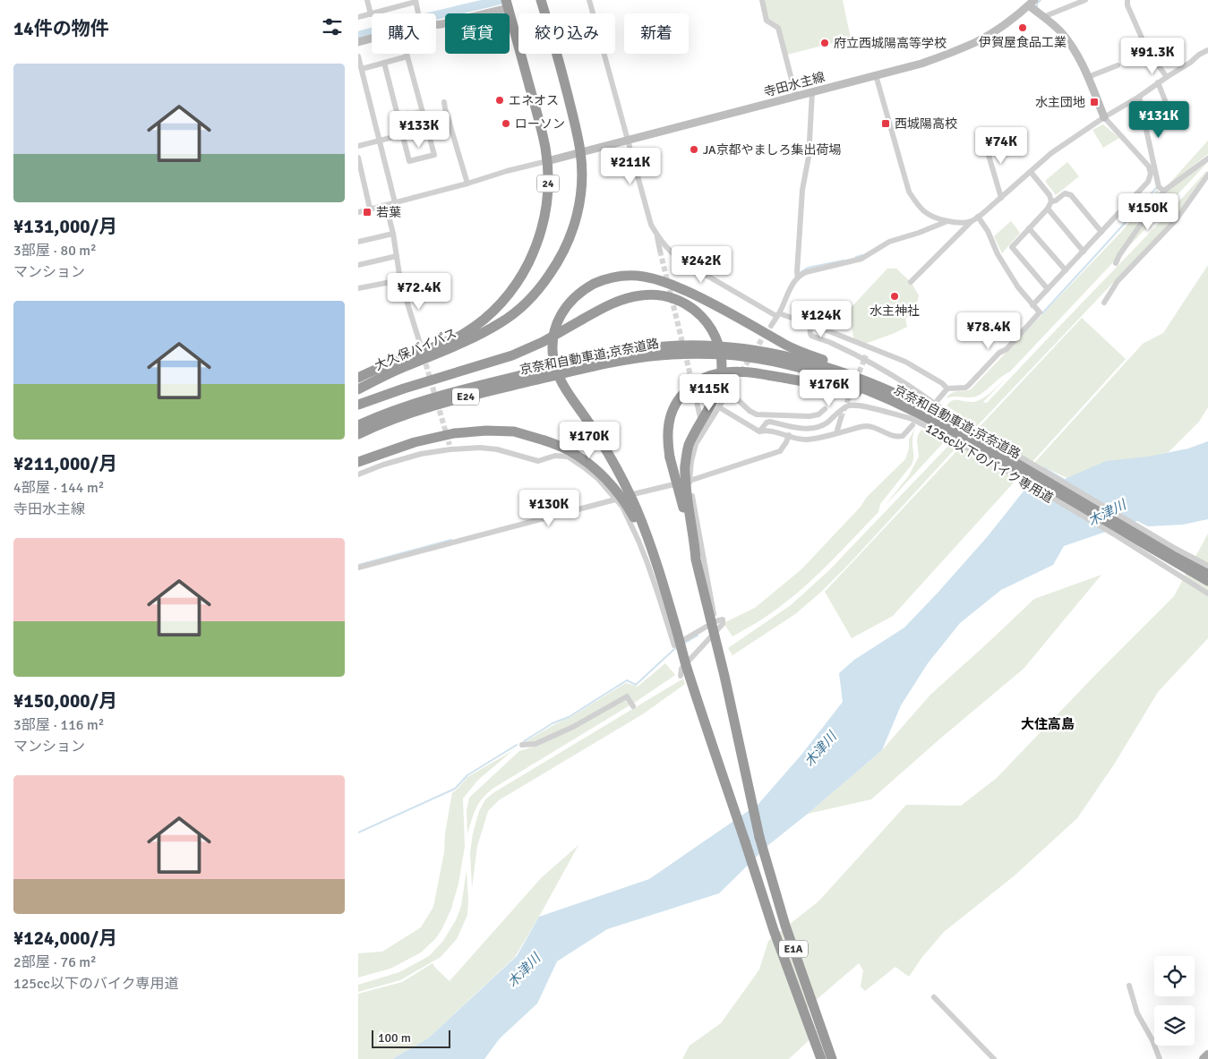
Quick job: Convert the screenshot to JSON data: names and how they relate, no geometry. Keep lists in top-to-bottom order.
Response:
{
  "streets": {
    "highway": [
      "24",
      "大久保バイパス",
      "京奈和自動車道;京奈道路",
      "E24",
      "E1A"
    ],
    "main road": ["寺田水主線"],
    "street": ["125cc以下のバイク専用道"]
  },
  "crossings": [
    ["寺田水主線", "大久保バイパス"],
    ["京奈和自動車道;京奈道路", "125cc以下のバイク専用道"]
  ],
  "districts": ["大住高島"],
  "water": ["木津川"],
  "places": {
    "other": [
      "伊賀屋食品工業",
      "府立西城陽高等学校",
      "エネオス",
      "ローソン",
      "JA京都やましろ集出荷場",
      "水主神社"
    ],
    "transit": ["水主団地", "西城陽高校", "若葉"]
  },
  "scale_bar": "100 m",
  "page": {
    "heading": "14件の物件",
    "chip": [
      "購入",
      "賃貸",
      "絞り込み",
      "新着"
    ],
    "price": [
      "¥91.3K",
      "¥131K",
      "¥133K",
      "¥74K",
      "¥211K",
      "¥150K",
      "¥242K",
      "¥72.4K",
      "¥124K",
      "¥78.4K",
      "¥176K",
      "¥115K",
      "¥170K",
      "¥130K"
    ],
    "list": [
      {
        "name": "¥131,000/月",
        "note": "3部屋 · 80 m² · マンション"
      },
      {
        "name": "¥211,000/月",
        "note": "4部屋 · 144 m² · 寺田水主線"
      },
      {
        "name": "¥150,000/月",
        "note": "3部屋 · 116 m² · マンション"
      },
      {
        "name": "¥124,000/月",
        "note": "2部屋 · 76 m² · 125cc以下のバイク専用道"
      }
    ],
    "scale": "100 m"
  }
}
